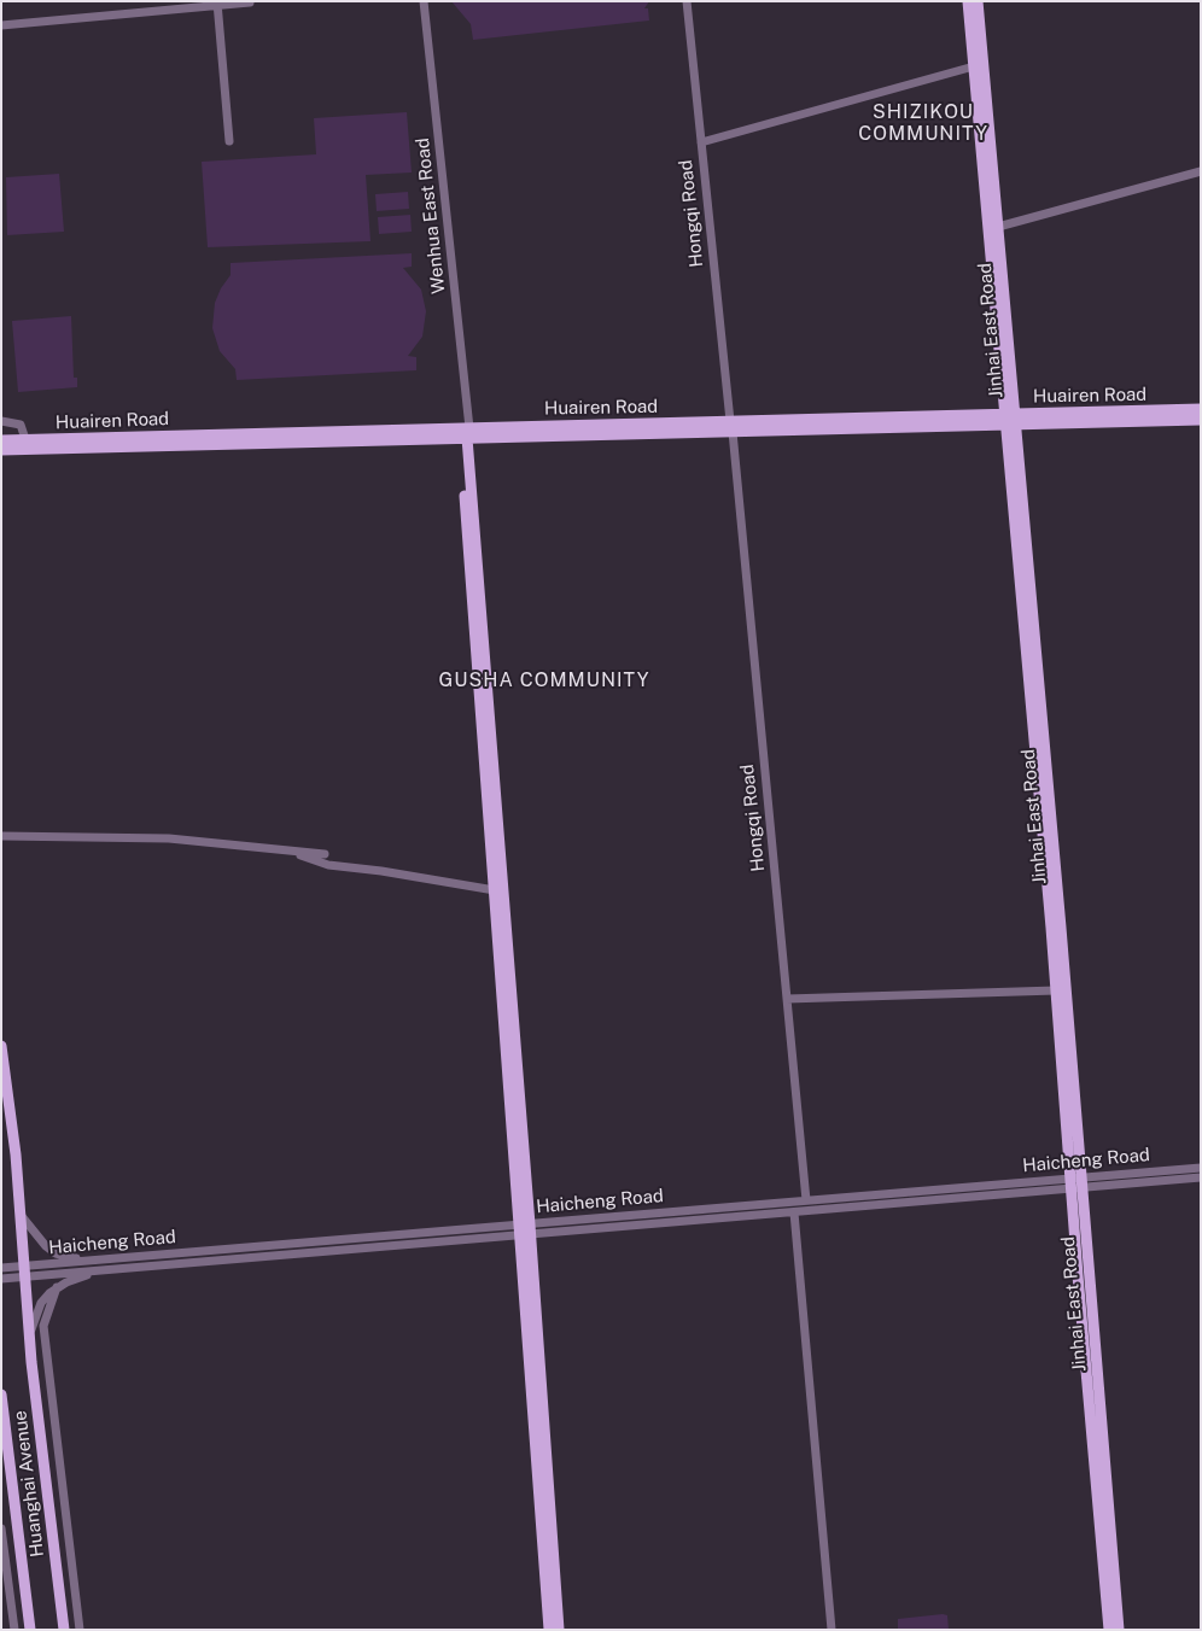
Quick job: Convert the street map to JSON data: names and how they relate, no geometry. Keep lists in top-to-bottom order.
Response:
{
  "streets": {
    "main road": ["Jinhai East Road", "Huairen Road", "Huanghai Avenue"],
    "street": ["Hongqi Road", "Wenhua East Road", "Haicheng Road"]
  },
  "crossings": [
    ["Hongqi Road", "Huairen Road"],
    ["Hongqi Road", "Haicheng Road"],
    ["Wenhua East Road", "Huairen Road"],
    ["Jinhai East Road", "Huairen Road"],
    ["Jinhai East Road", "Haicheng Road"],
    ["Haicheng Road", "Huanghai Avenue"]
  ],
  "districts": ["SHIZIKOU COMMUNITY", "GUSHA COMMUNITY"]
}
